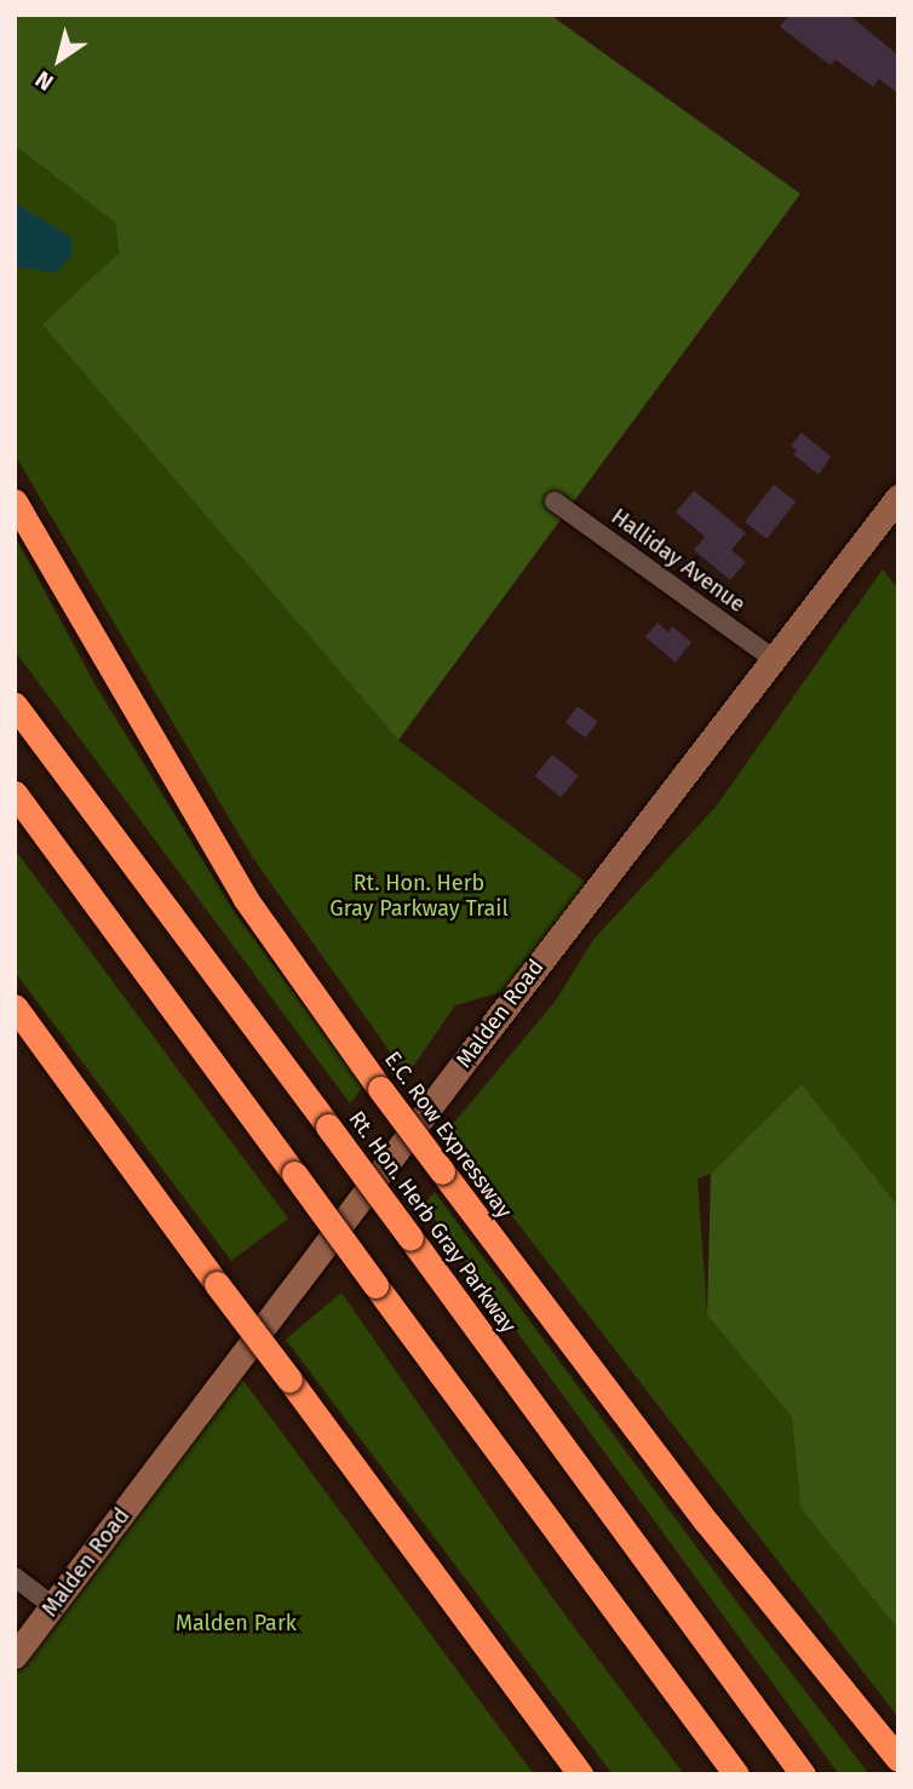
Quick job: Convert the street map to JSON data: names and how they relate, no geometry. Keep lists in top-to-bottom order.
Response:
{
  "streets": {
    "highway": ["E.C. Row Expressway", "Rt. Hon. Herb Gray Parkway"],
    "main road": ["Malden Road"],
    "street": ["Halliday Avenue"]
  },
  "crossings": [
    ["Halliday Avenue", "Malden Road"]
  ],
  "parks": ["Rt. Hon. Herb Gray Parkway Trail", "Malden Park"],
  "north": "bottom left"
}
